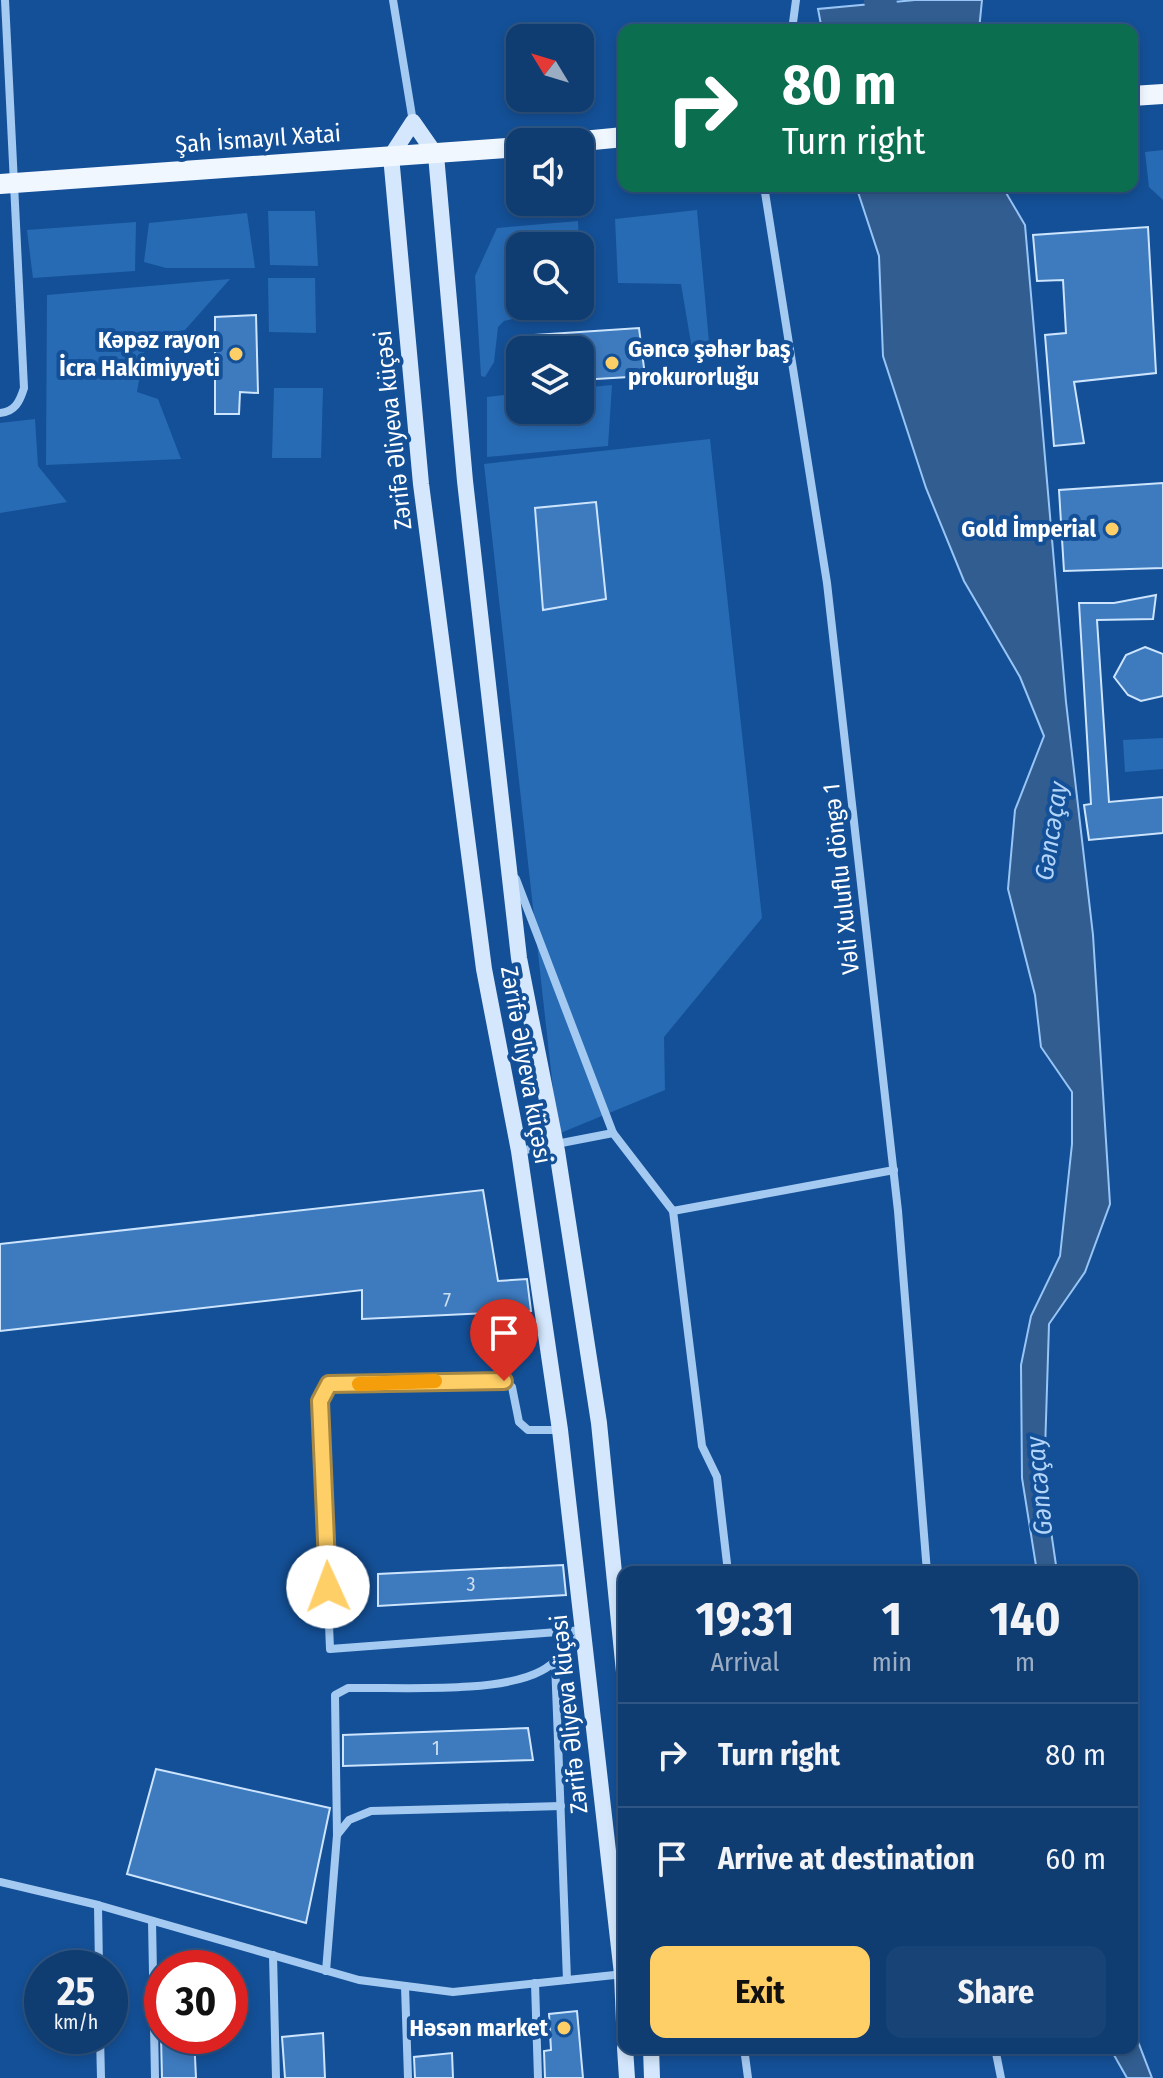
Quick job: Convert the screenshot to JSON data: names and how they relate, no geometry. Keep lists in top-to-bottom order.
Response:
{
  "streets": {
    "main road": ["Şah İsmayıl Xətai"],
    "street": ["Zərifə Əliyeva küçəsi", "Vəli Xuluflu döngə 1"]
  },
  "crossings": [
    ["Şah İsmayıl Xətai", "Zərifə Əliyeva küçəsi"]
  ],
  "water": ["Gəncəçay"],
  "places": [
    "Kəpəz rayon İcra Hakimiyyəti",
    "Gəncə şəhər baş prokurorluğu",
    "Gold İmperial",
    "Həsən market"
  ],
  "house_numbers": ["7", "3", "1"],
  "north": "top left",
  "page": {
    "turn": ["80 m", "Turn right"],
    "eta": [
      "19:31",
      "Arrival",
      "1",
      "min",
      "140",
      "m"
    ],
    "list": [
      {
        "name": "Turn right",
        "value": "80 m"
      },
      {
        "name": "Arrive at destination",
        "value": "60 m"
      }
    ],
    "buttons": ["Exit", "Share"],
    "speed": "25 km/h",
    "limit": "30"
  }
}
